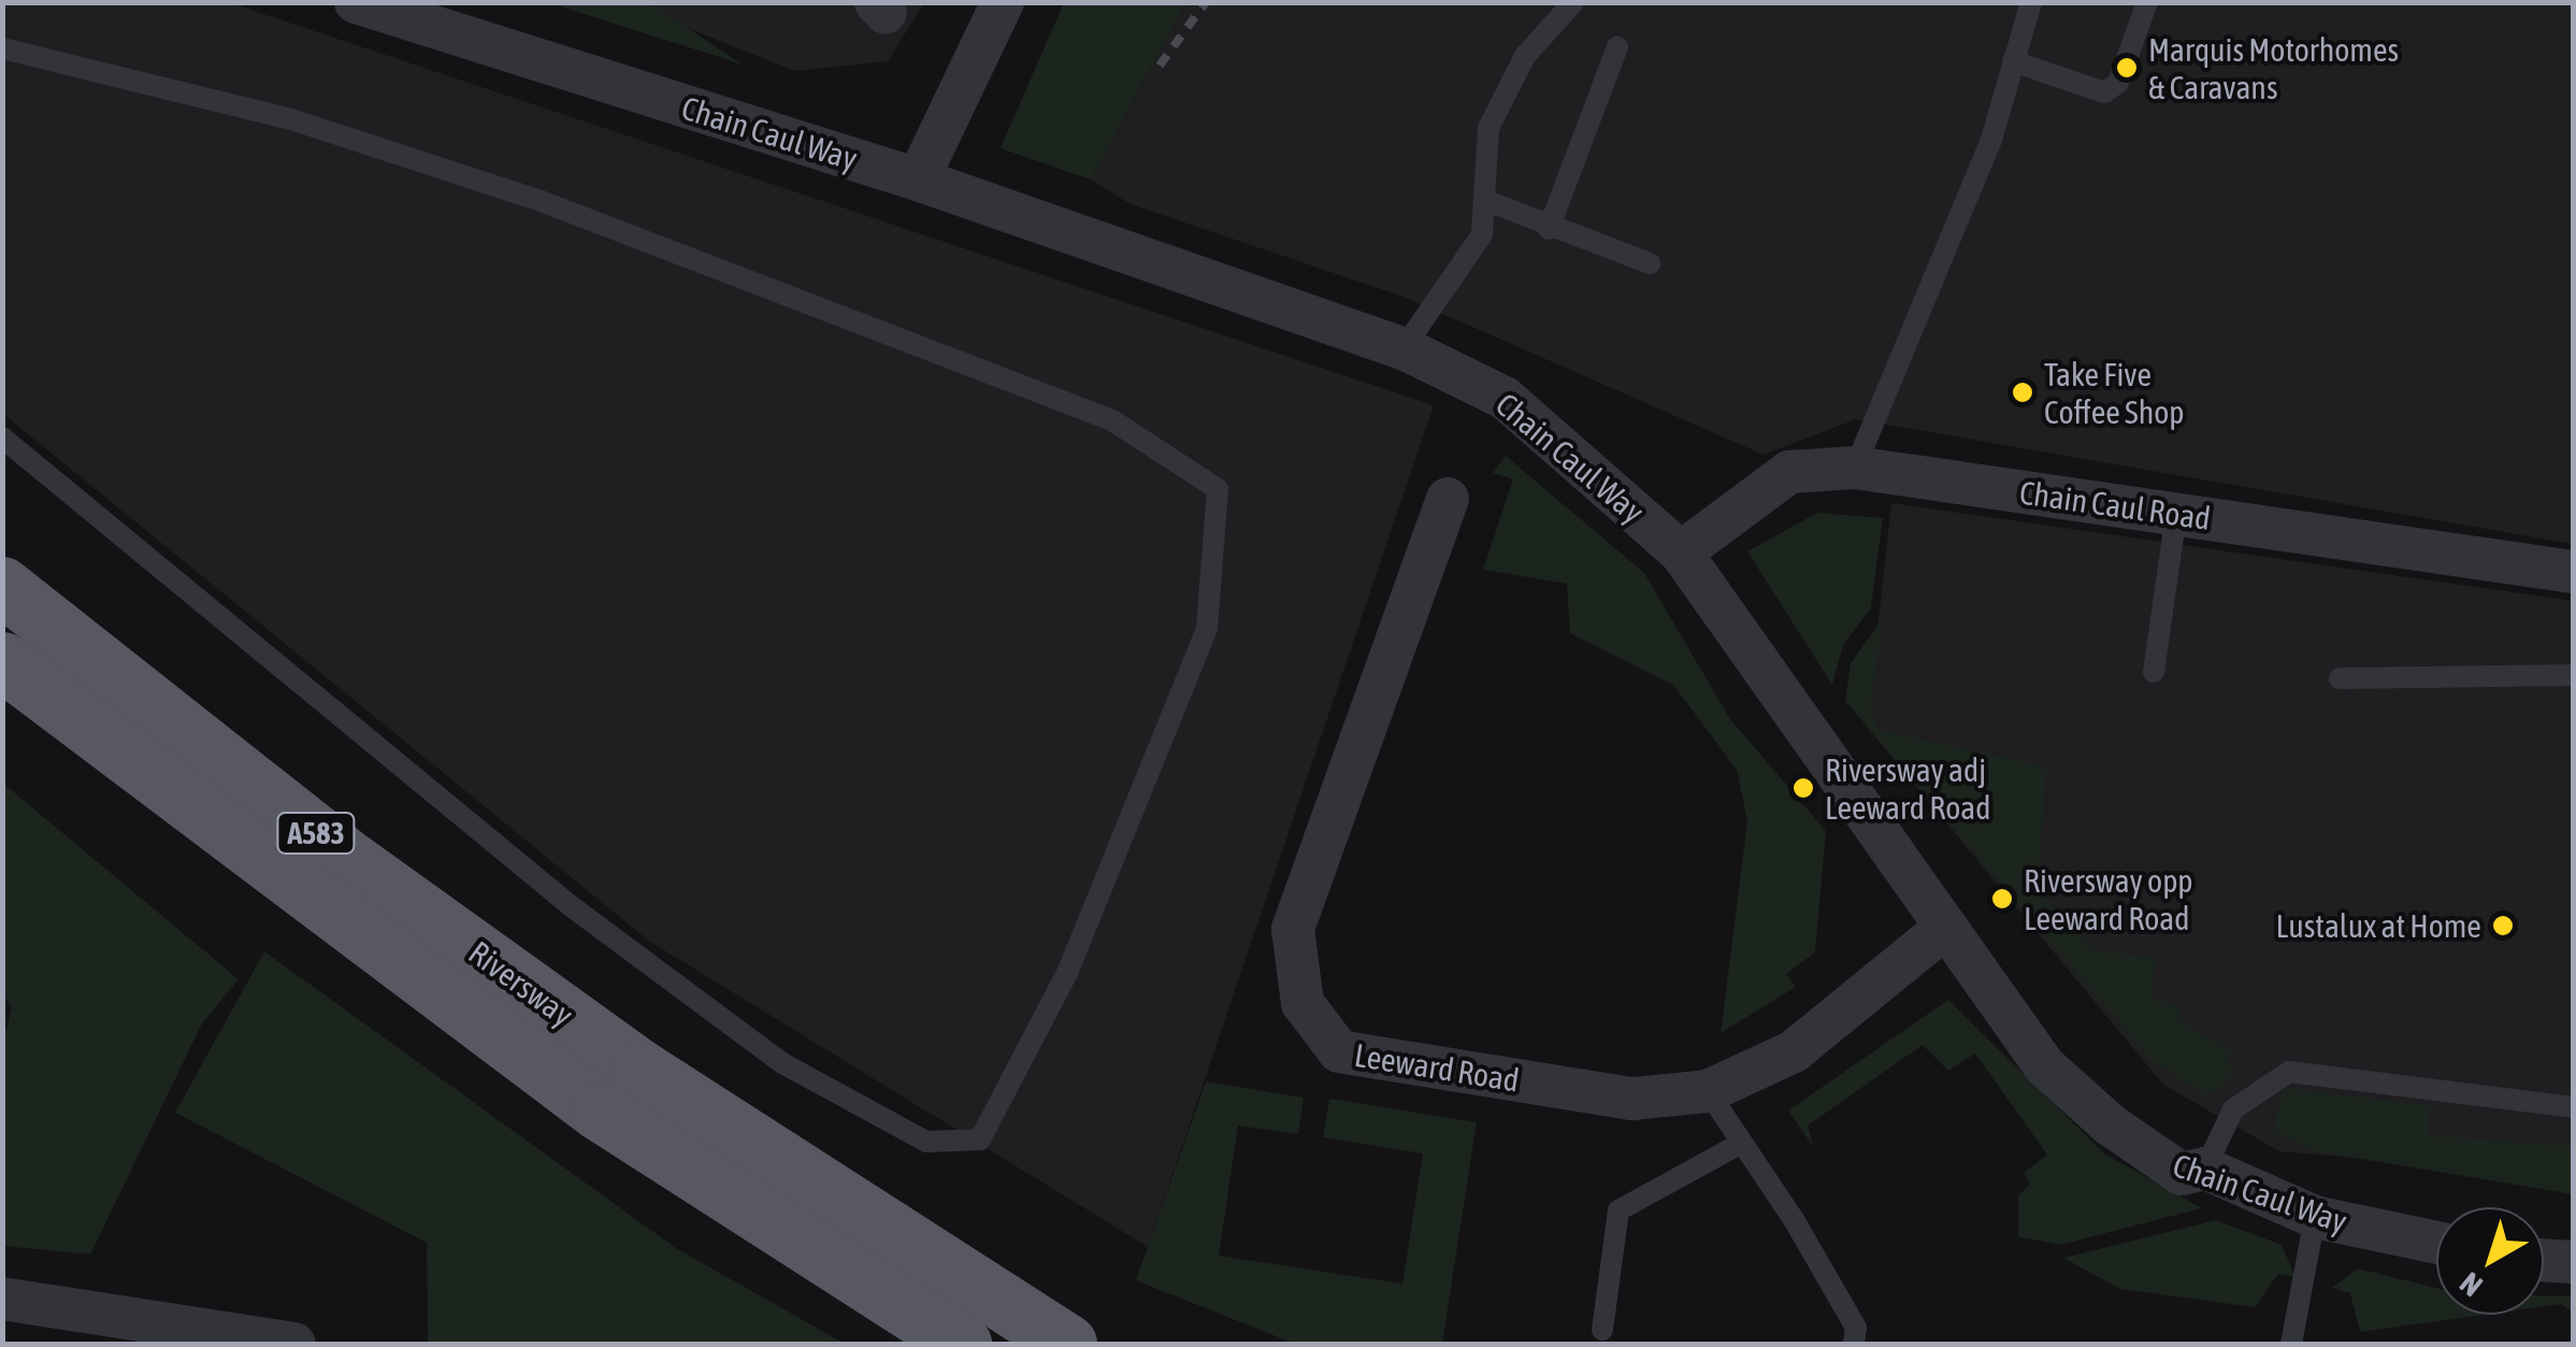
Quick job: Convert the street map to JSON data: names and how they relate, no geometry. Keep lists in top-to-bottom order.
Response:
{
  "streets": {
    "highway": ["A583", "Riversway"],
    "street": ["Chain Caul Way", "Chain Caul Road", "Leeward Road"]
  },
  "crossings": [
    ["Chain Caul Way", "Chain Caul Road"],
    ["Chain Caul Way", "Leeward Road"]
  ],
  "places": [
    "Marquis Motorhomes & Caravans",
    "Take Five Coffee Shop",
    "Riversway adj Leeward Road",
    "Riversway opp Leeward Road",
    "Lustalux at Home"
  ],
  "north": "bottom left"
}
